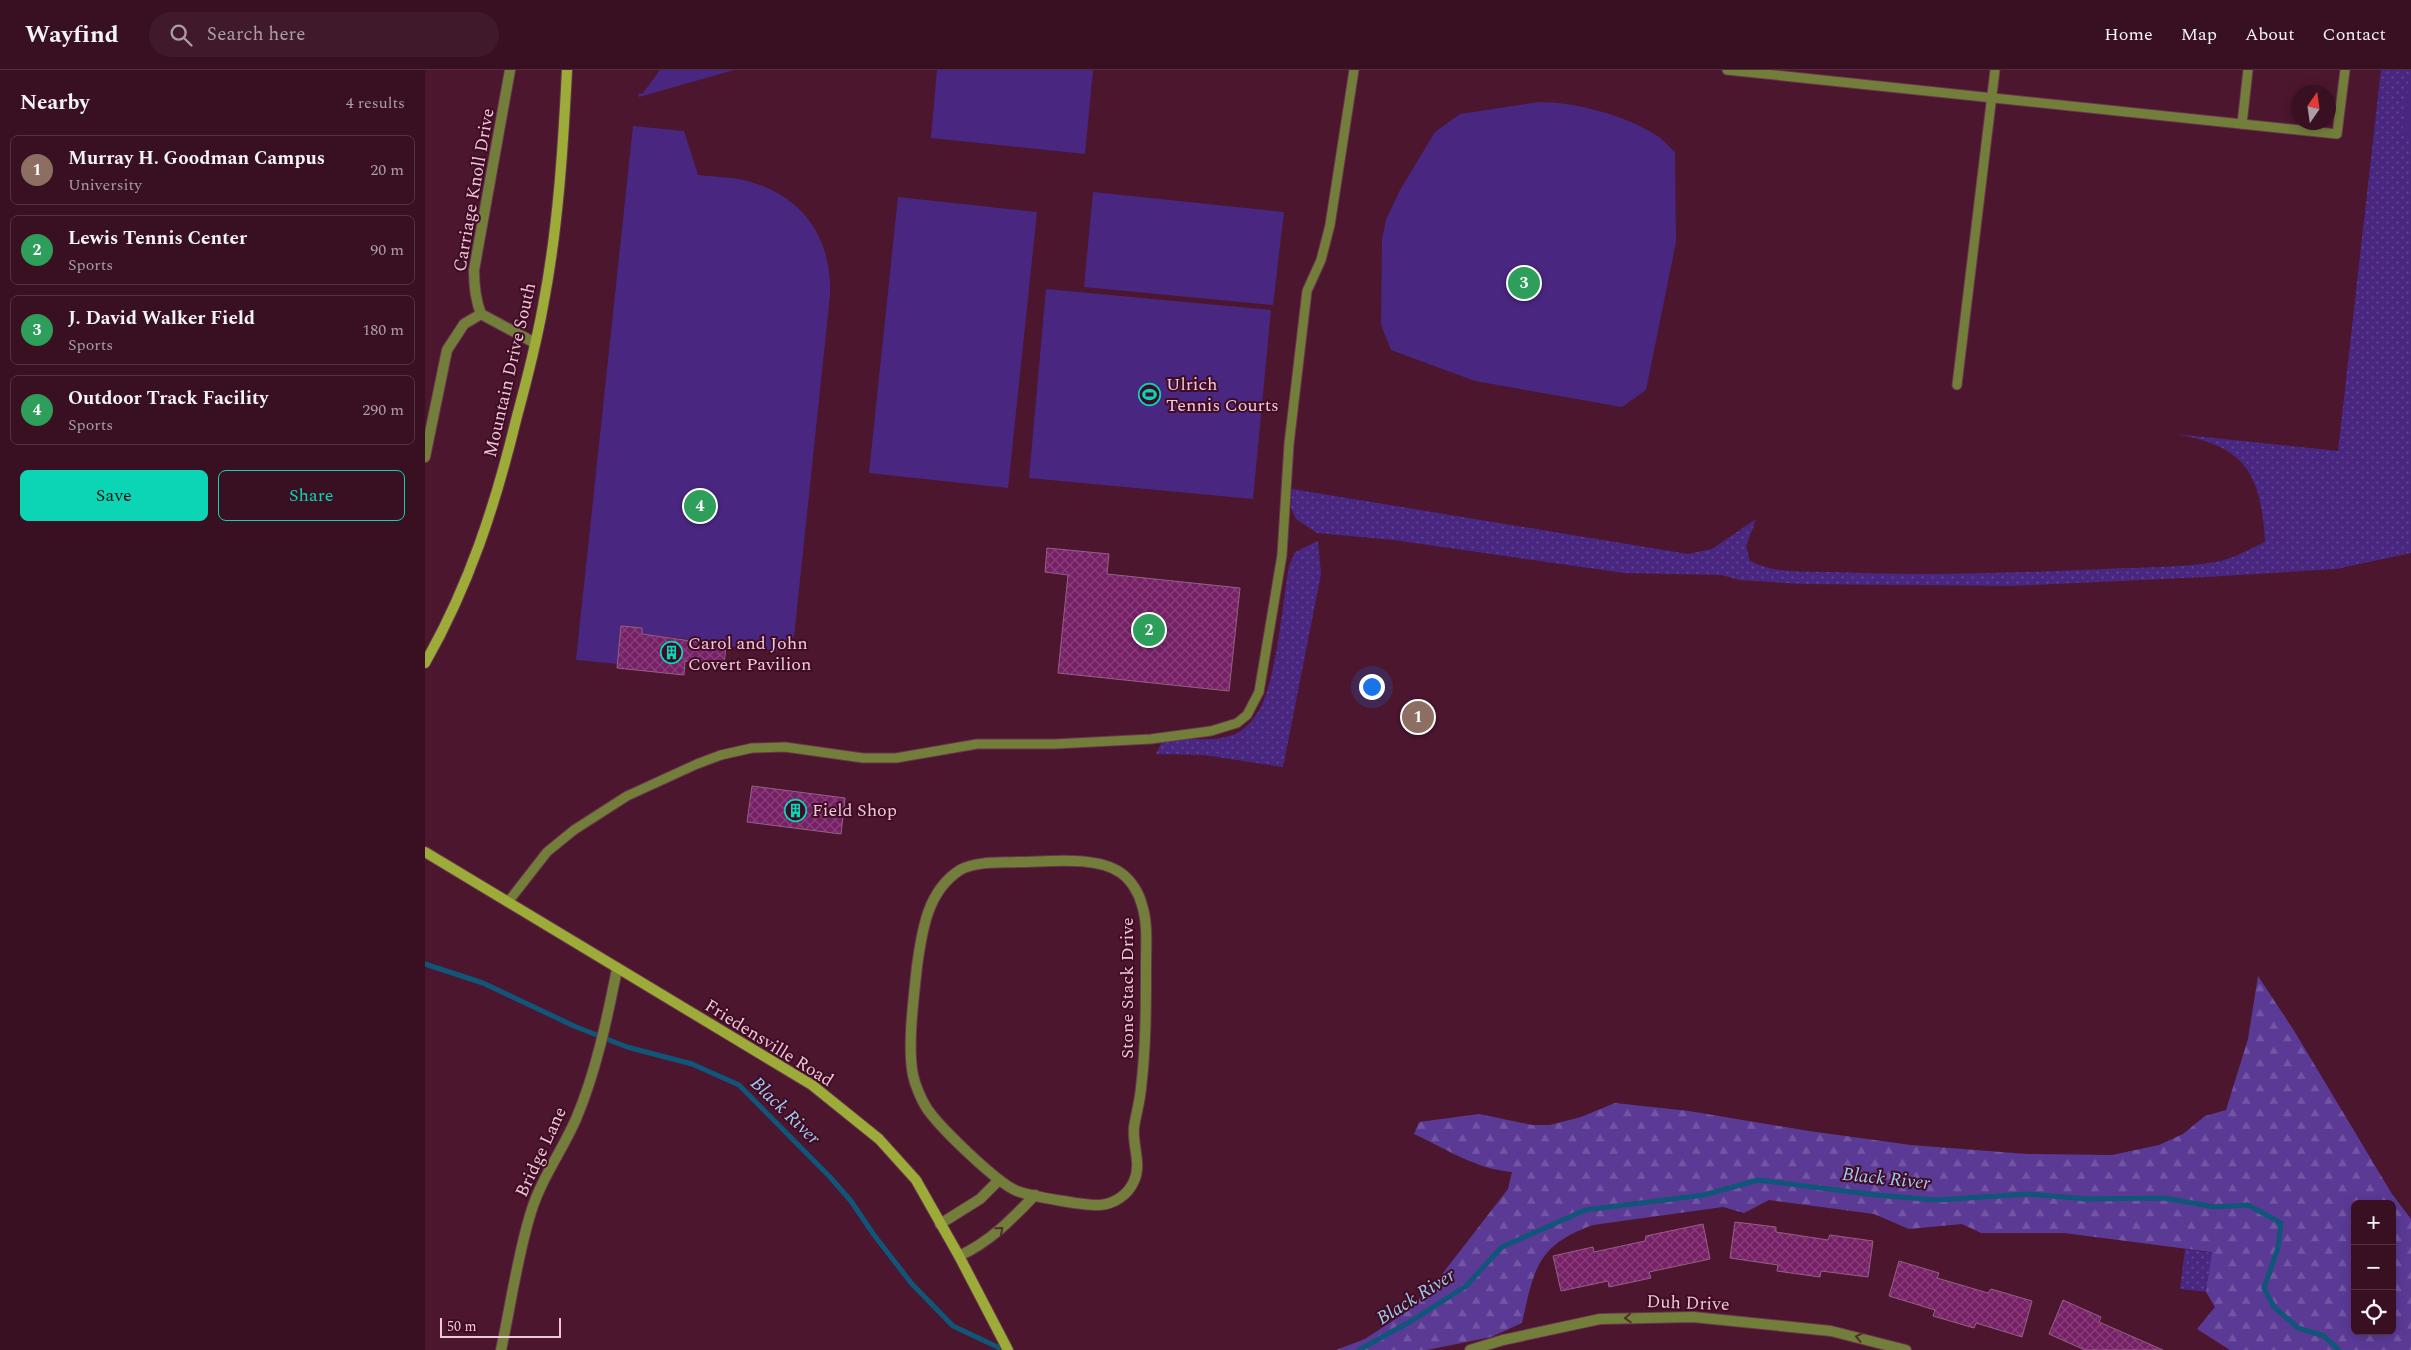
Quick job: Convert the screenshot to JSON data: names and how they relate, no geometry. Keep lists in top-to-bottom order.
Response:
{
  "streets": {
    "street": [
      "Carriage Knoll Drive",
      "Mountain Drive South",
      "Stone Stack Drive",
      "Friedensville Road",
      "Bridge Lane",
      "Duh Drive"
    ]
  },
  "crossings": [
    ["Friedensville Road", "Bridge Lane"]
  ],
  "one_way": ["Duh Drive"],
  "water": ["Black River"],
  "places": {
    "sports": ["Ulrich Tennis Courts"],
    "building": ["Carol and John Covert Pavilion", "Field Shop"]
  },
  "scale_bar": "50 m",
  "north": "top",
  "page": {
    "header": "Wayfind",
    "search": "Search here",
    "nav": [
      "Home",
      "Map",
      "About",
      "Contact"
    ],
    "heading": ["Nearby", "4 results"],
    "list": [
      {
        "mark": "1",
        "name": "Murray H. Goodman Campus",
        "note": "University",
        "value": "20 m"
      },
      {
        "mark": "2",
        "name": "Lewis Tennis Center",
        "note": "Sports",
        "value": "90 m"
      },
      {
        "mark": "3",
        "name": "J. David Walker Field",
        "note": "Sports",
        "value": "180 m"
      },
      {
        "mark": "4",
        "name": "Outdoor Track Facility",
        "note": "Sports",
        "value": "290 m"
      }
    ],
    "pins": [
      "3",
      "4",
      "2",
      "1"
    ],
    "buttons": ["Save", "Share"],
    "map_buttons": ["+", "−"],
    "scale": "50 m"
  }
}
